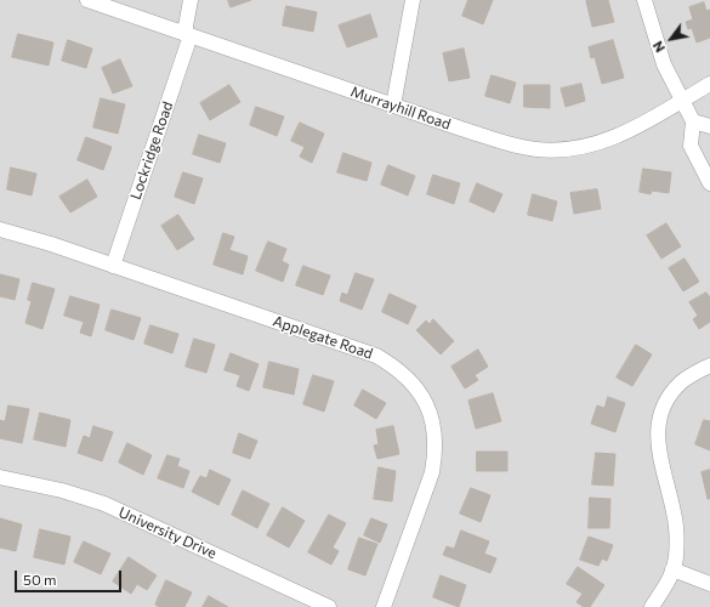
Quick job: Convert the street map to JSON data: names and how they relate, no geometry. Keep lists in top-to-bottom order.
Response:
{
  "streets": {
    "street": [
      "Murrayhill Road",
      "Lockridge Road",
      "Applegate Road",
      "University Drive"
    ]
  },
  "crossings": [
    ["Murrayhill Road", "Lockridge Road"],
    ["Lockridge Road", "Applegate Road"]
  ],
  "scale_bar": "50 m",
  "north": "bottom left"
}
